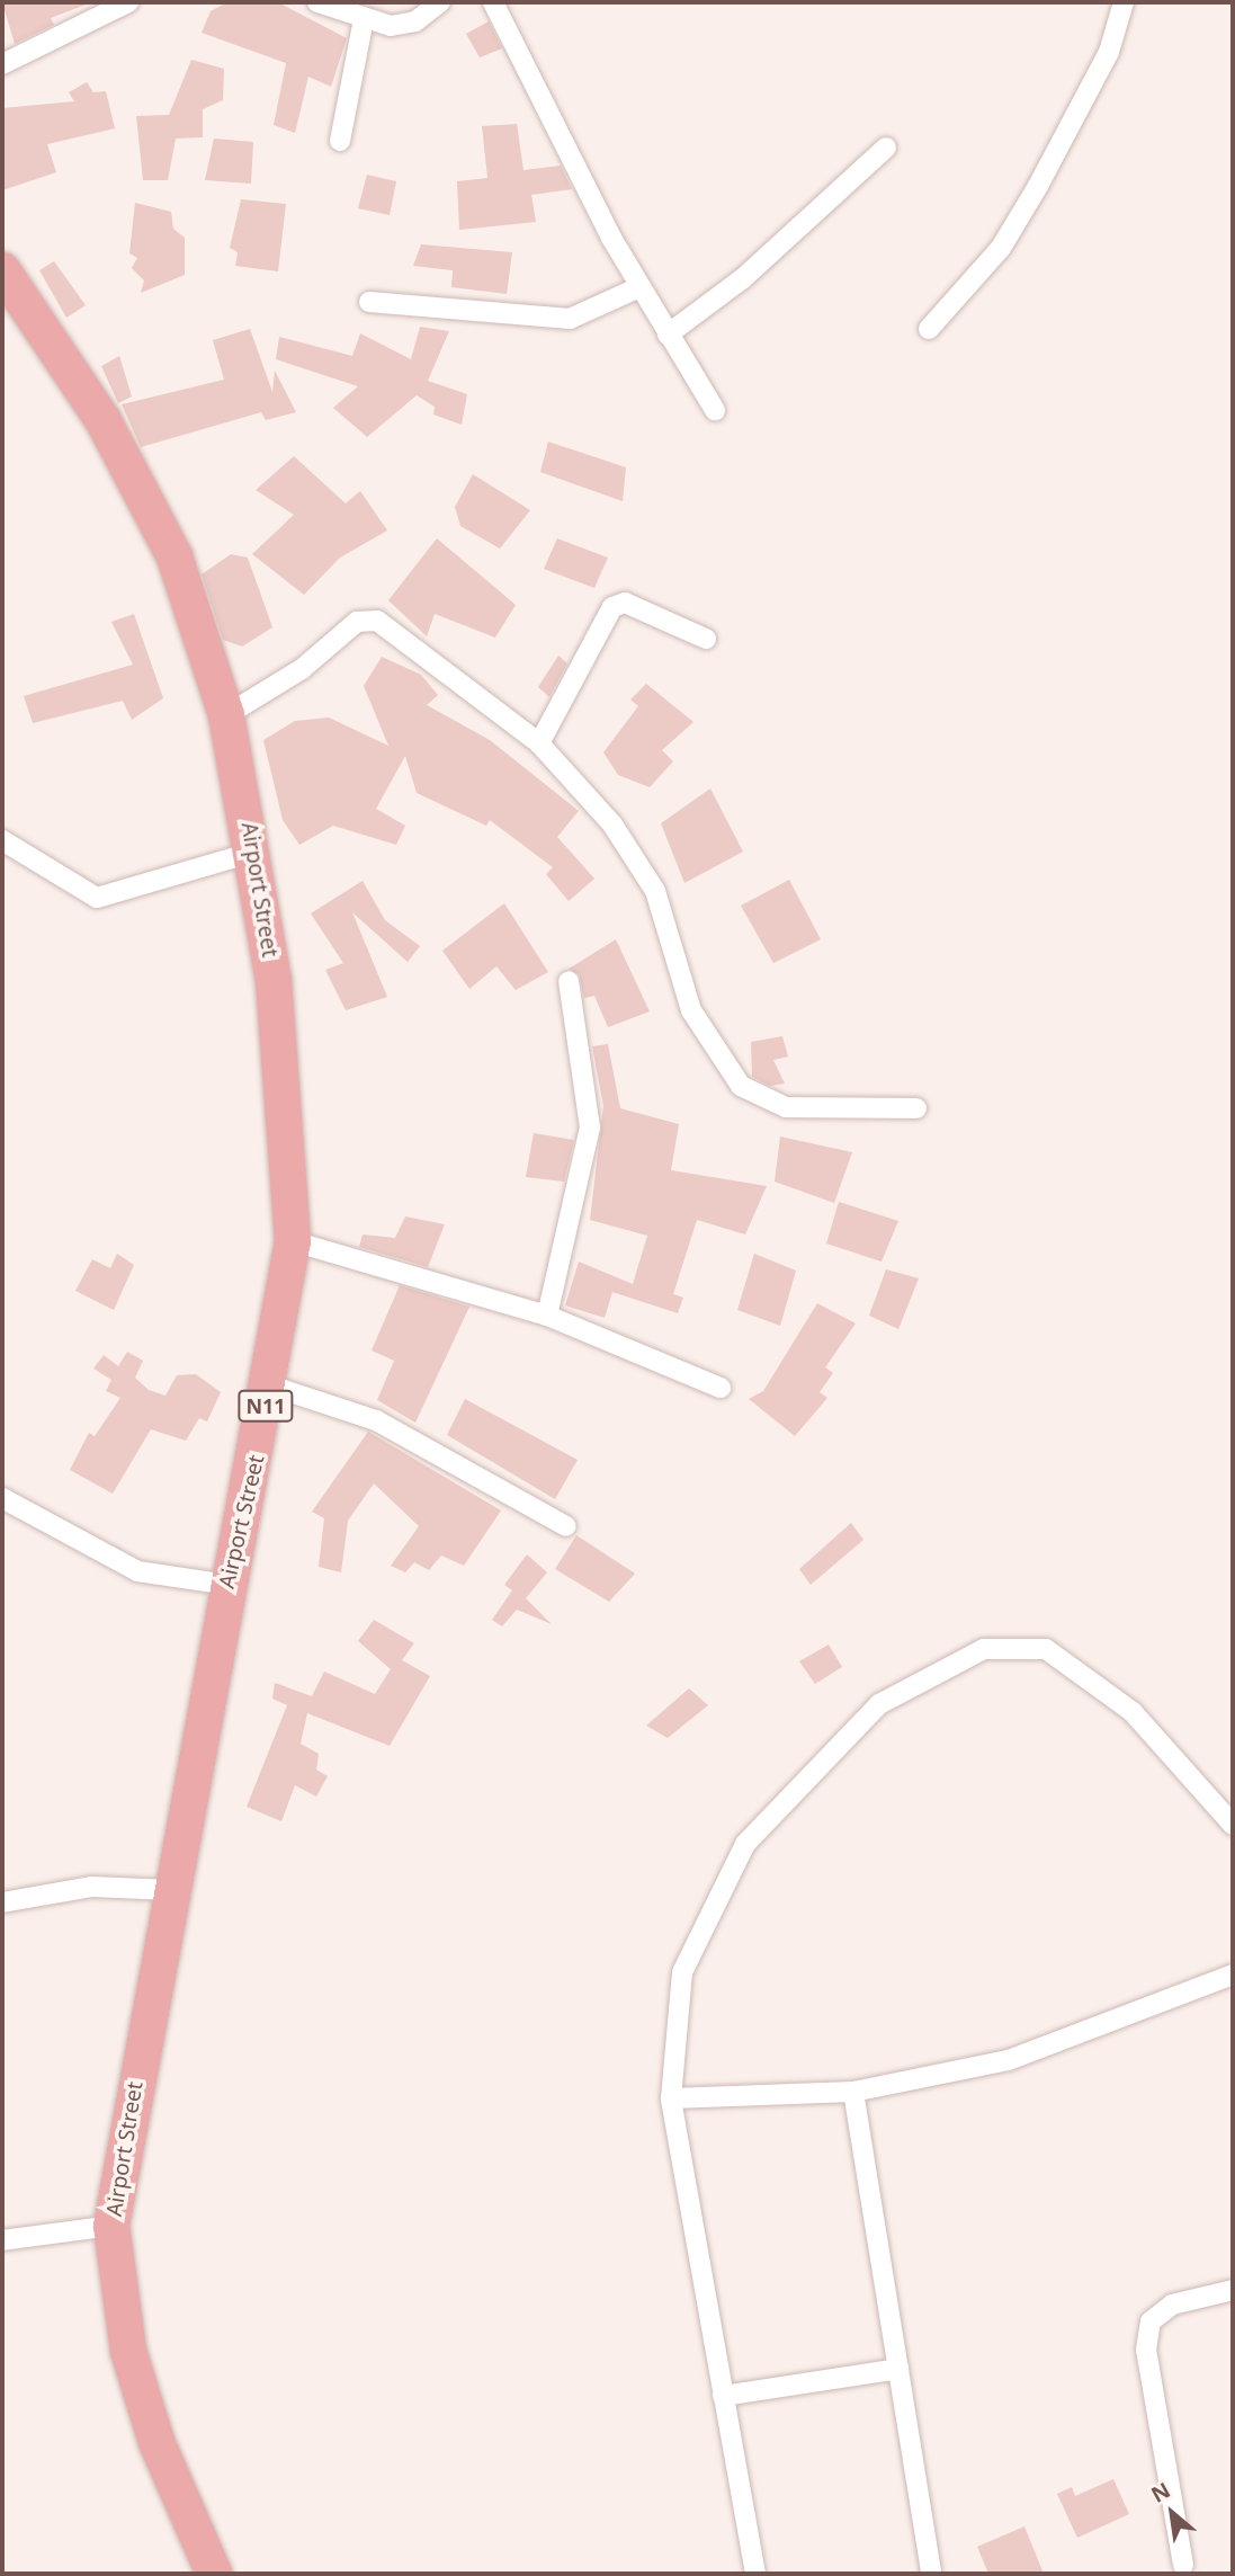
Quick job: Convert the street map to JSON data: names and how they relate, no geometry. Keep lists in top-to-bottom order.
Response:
{
  "streets": {
    "highway": ["Airport Street", "N11"]
  },
  "north": "top left"
}
